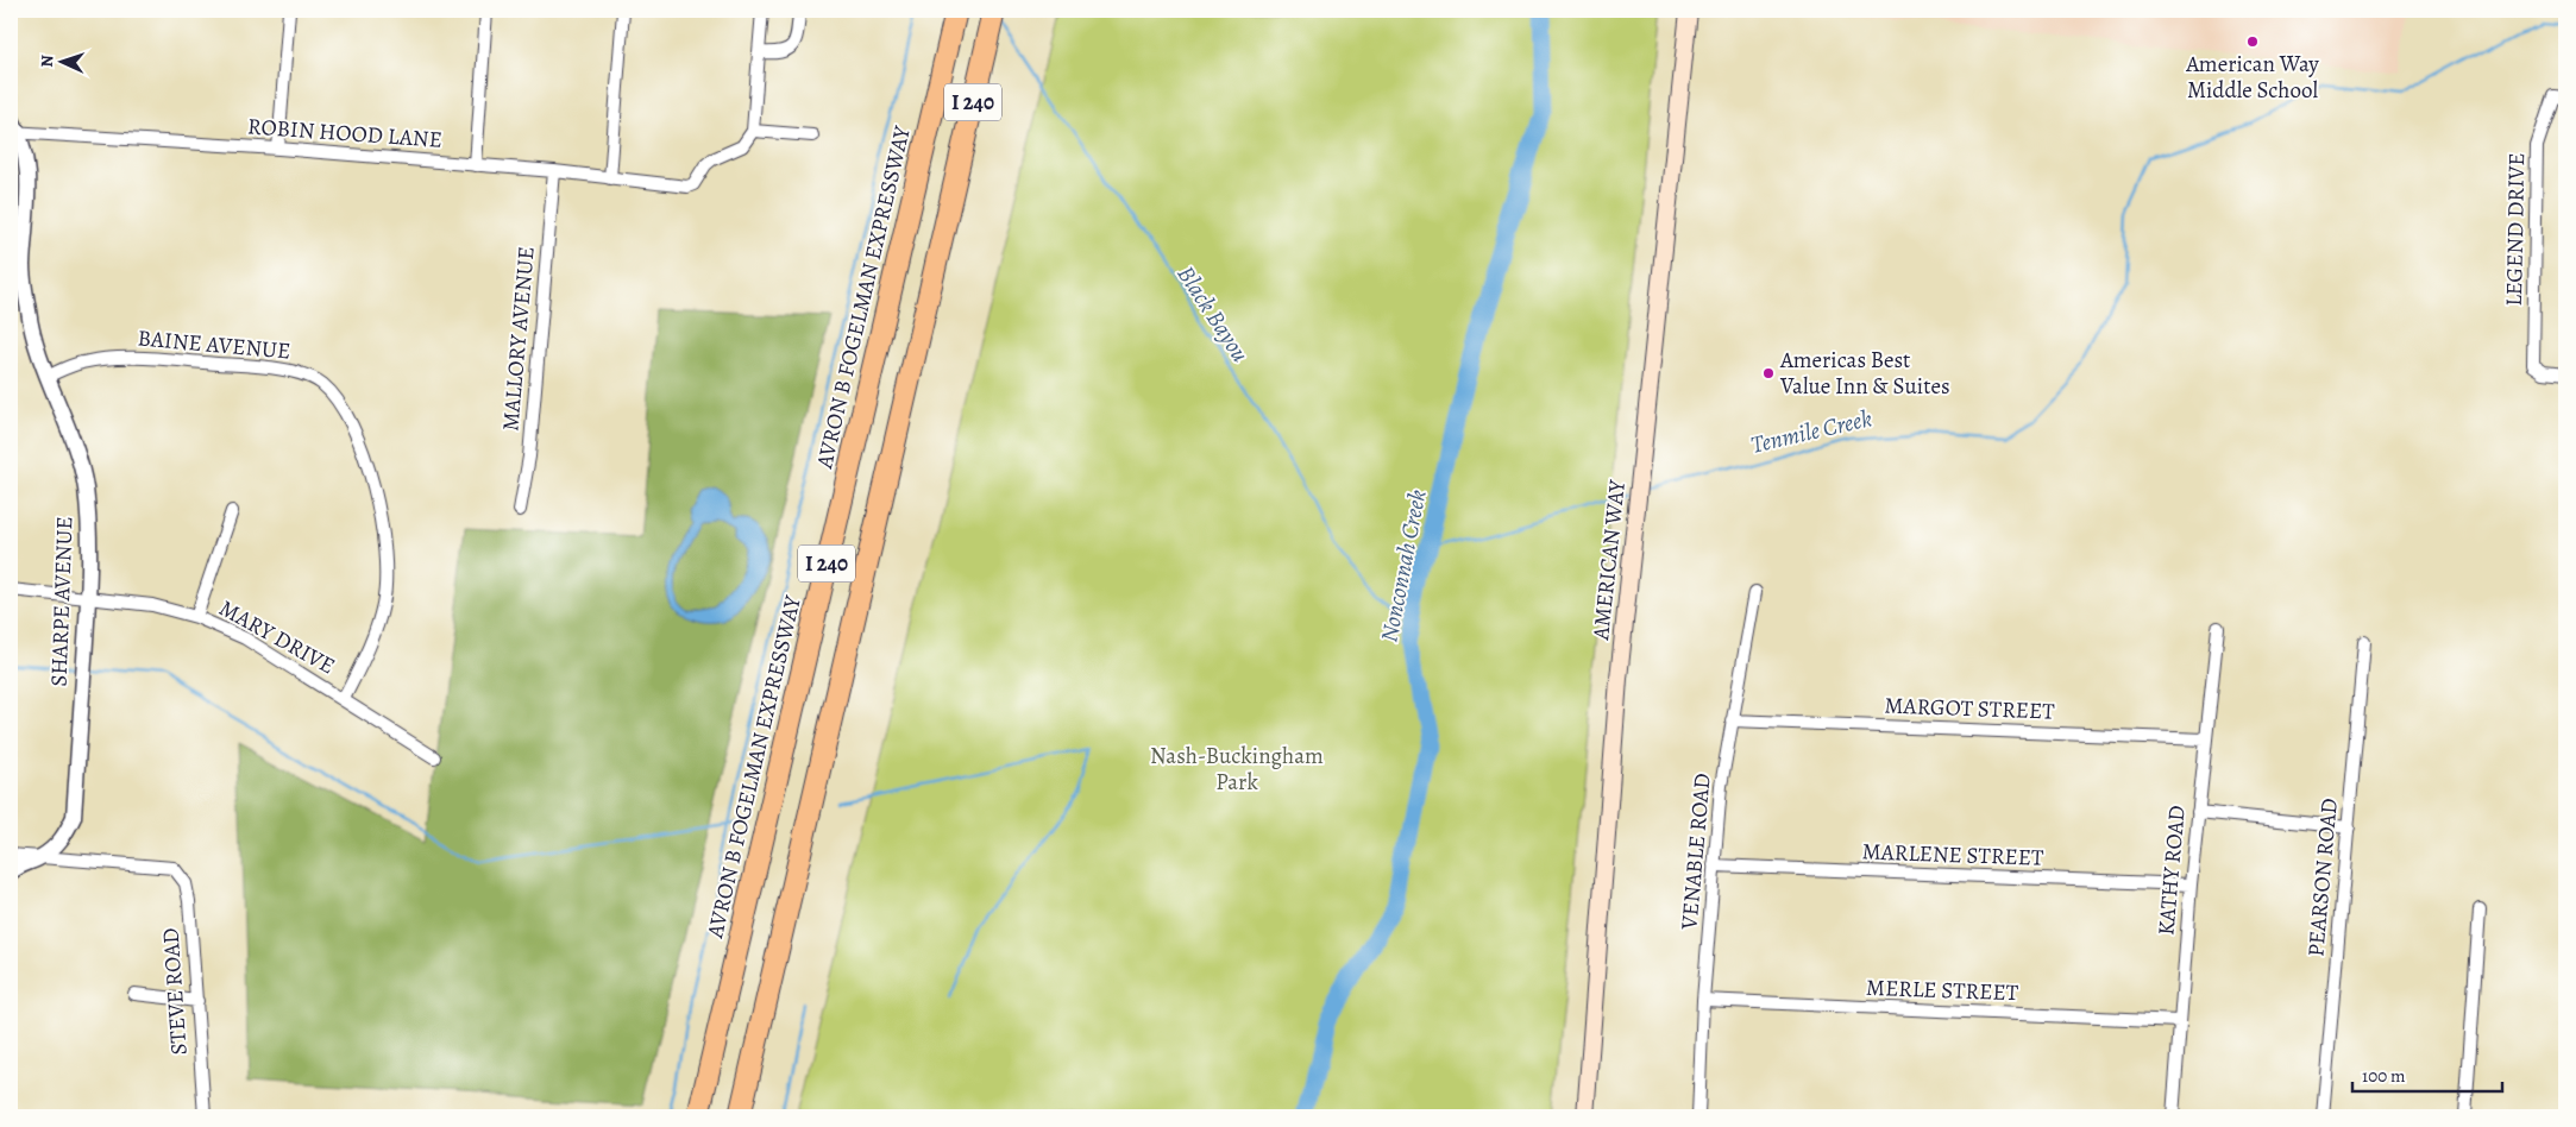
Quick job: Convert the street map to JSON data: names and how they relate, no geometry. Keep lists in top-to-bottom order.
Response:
{
  "streets": {
    "highway": ["I 240", "AVRON B FOGELMAN EXPRESSWAY"],
    "main road": ["AMERICAN WAY"],
    "street": [
      "ROBIN HOOD LANE",
      "LEGEND DRIVE",
      "MALLORY AVENUE",
      "BAINE AVENUE",
      "SHARPE AVENUE",
      "MARY DRIVE",
      "MARGOT STREET",
      "VENABLE ROAD",
      "MARLENE STREET",
      "KATHY ROAD",
      "PEARSON ROAD",
      "MERLE STREET",
      "STEVE ROAD"
    ]
  },
  "crossings": [
    ["ROBIN HOOD LANE", "MALLORY AVENUE"],
    ["ROBIN HOOD LANE", "SHARPE AVENUE"],
    ["BAINE AVENUE", "SHARPE AVENUE"],
    ["BAINE AVENUE", "MARY DRIVE"],
    ["SHARPE AVENUE", "MARY DRIVE"],
    ["SHARPE AVENUE", "STEVE ROAD"],
    ["MARGOT STREET", "VENABLE ROAD"],
    ["MARGOT STREET", "KATHY ROAD"],
    ["VENABLE ROAD", "MARLENE STREET"],
    ["VENABLE ROAD", "MERLE STREET"],
    ["MARLENE STREET", "KATHY ROAD"],
    ["KATHY ROAD", "MERLE STREET"]
  ],
  "water": ["Black Bayou", "Tenmile Creek", "Nonconnah Creek"],
  "parks": ["Nash-Buckingham Park"],
  "places": ["American Way Middle School", "Americas Best Value Inn & Suites"],
  "scale_bar": "100 m",
  "north": "left"
}
